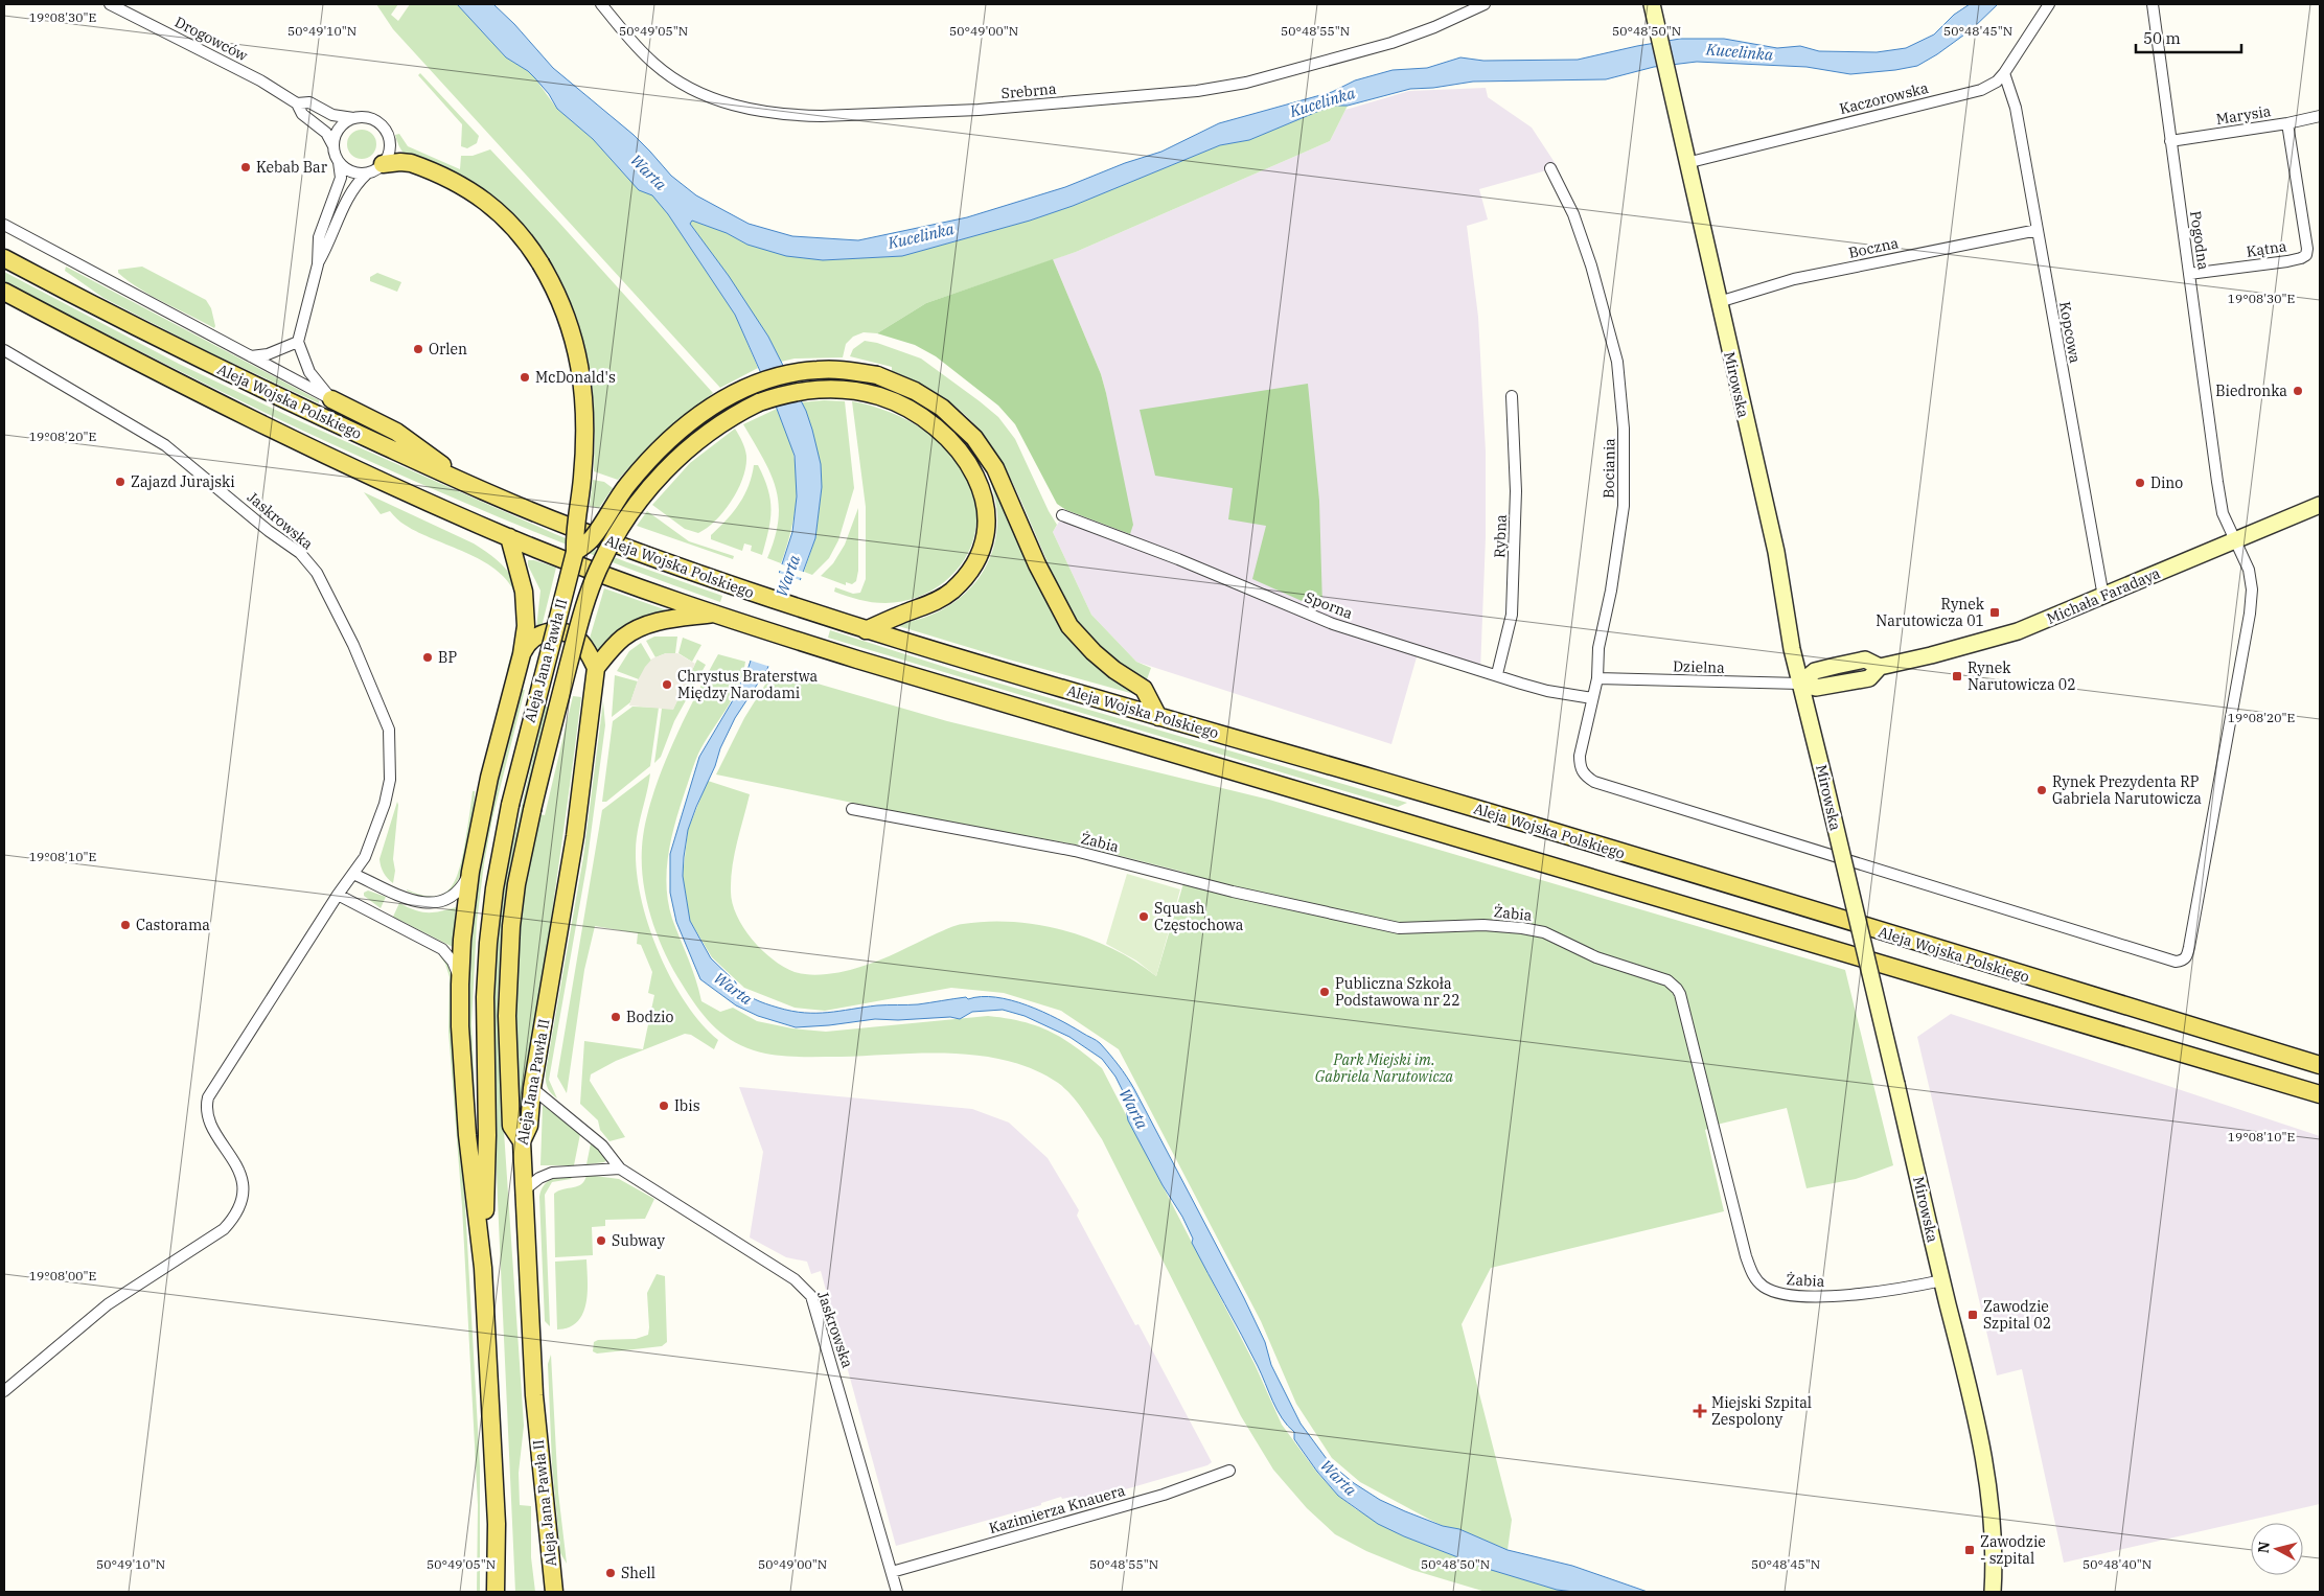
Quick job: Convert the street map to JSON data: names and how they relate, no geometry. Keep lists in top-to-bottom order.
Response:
{
  "streets": {
    "main road": ["Aleja Wojska Polskiego", "Aleja Jana Pawła II"],
    "street": [
      "Drogowców",
      "Srebrna",
      "Kaczorowska",
      "Marysia",
      "Pogodna",
      "Boczna",
      "Kątna",
      "Kopcowa",
      "Mirowska",
      "Bociania",
      "Jaskrowska",
      "Rybna",
      "Michała Faradaya",
      "Sporna",
      "Dzielna",
      "Żabia",
      "Kazimierza Knauera"
    ]
  },
  "crossings": [
    ["Drogowców", "Aleja Jana Pawła II"],
    ["Kaczorowska", "Kopcowa"],
    ["Kaczorowska", "Mirowska"],
    ["Marysia", "Pogodna"],
    ["Marysia", "Kątna"],
    ["Pogodna", "Kątna"],
    ["Pogodna", "Bociania"],
    ["Pogodna", "Michała Faradaya"],
    ["Boczna", "Kopcowa"],
    ["Boczna", "Mirowska"],
    ["Kopcowa", "Michała Faradaya"],
    ["Mirowska", "Michała Faradaya"],
    ["Mirowska", "Dzielna"],
    ["Mirowska", "Żabia"],
    ["Aleja Wojska Polskiego", "Aleja Jana Pawła II"],
    ["Bociania", "Michała Faradaya"],
    ["Bociania", "Sporna"],
    ["Bociania", "Dzielna"],
    ["Jaskrowska", "Aleja Jana Pawła II"],
    ["Jaskrowska", "Kazimierza Knauera"],
    ["Rybna", "Sporna"],
    ["Michała Faradaya", "Dzielna"]
  ],
  "water": ["Kucelinka", "Warta"],
  "parks": ["Park Miejski im. Gabriela Narutowicza"],
  "places": {
    "other": [
      "Kebab Bar",
      "Orlen",
      "McDonald's",
      "Biedronka",
      "Zajazd Jurajski",
      "Dino",
      "BP",
      "Chrystus Braterstwa Między Narodami",
      "Rynek Prezydenta RP Gabriela Narutowicza",
      "Squash Częstochowa",
      "Castorama",
      "Publiczna Szkoła Podstawowa nr 22",
      "Bodzio",
      "Ibis",
      "Subway",
      "Shell"
    ],
    "transit": [
      "Rynek Narutowicza 01",
      "Rynek Narutowicza 02",
      "Zawodzie Szpital 02",
      "Zawodzie - szpital"
    ],
    "health": ["Miejski Szpital Zespolony"]
  },
  "scale_bar": "50 m",
  "north": "left",
  "coordinates": [
    "19°08'30\"E",
    "50°49'10\"N",
    "50°49'05\"N",
    "50°49'00\"N",
    "50°48'55\"N",
    "50°48'50\"N",
    "50°48'45\"N",
    "19°08'20\"E",
    "19°08'10\"E",
    "19°08'00\"E",
    "50°48'40\"N"
  ]
}
